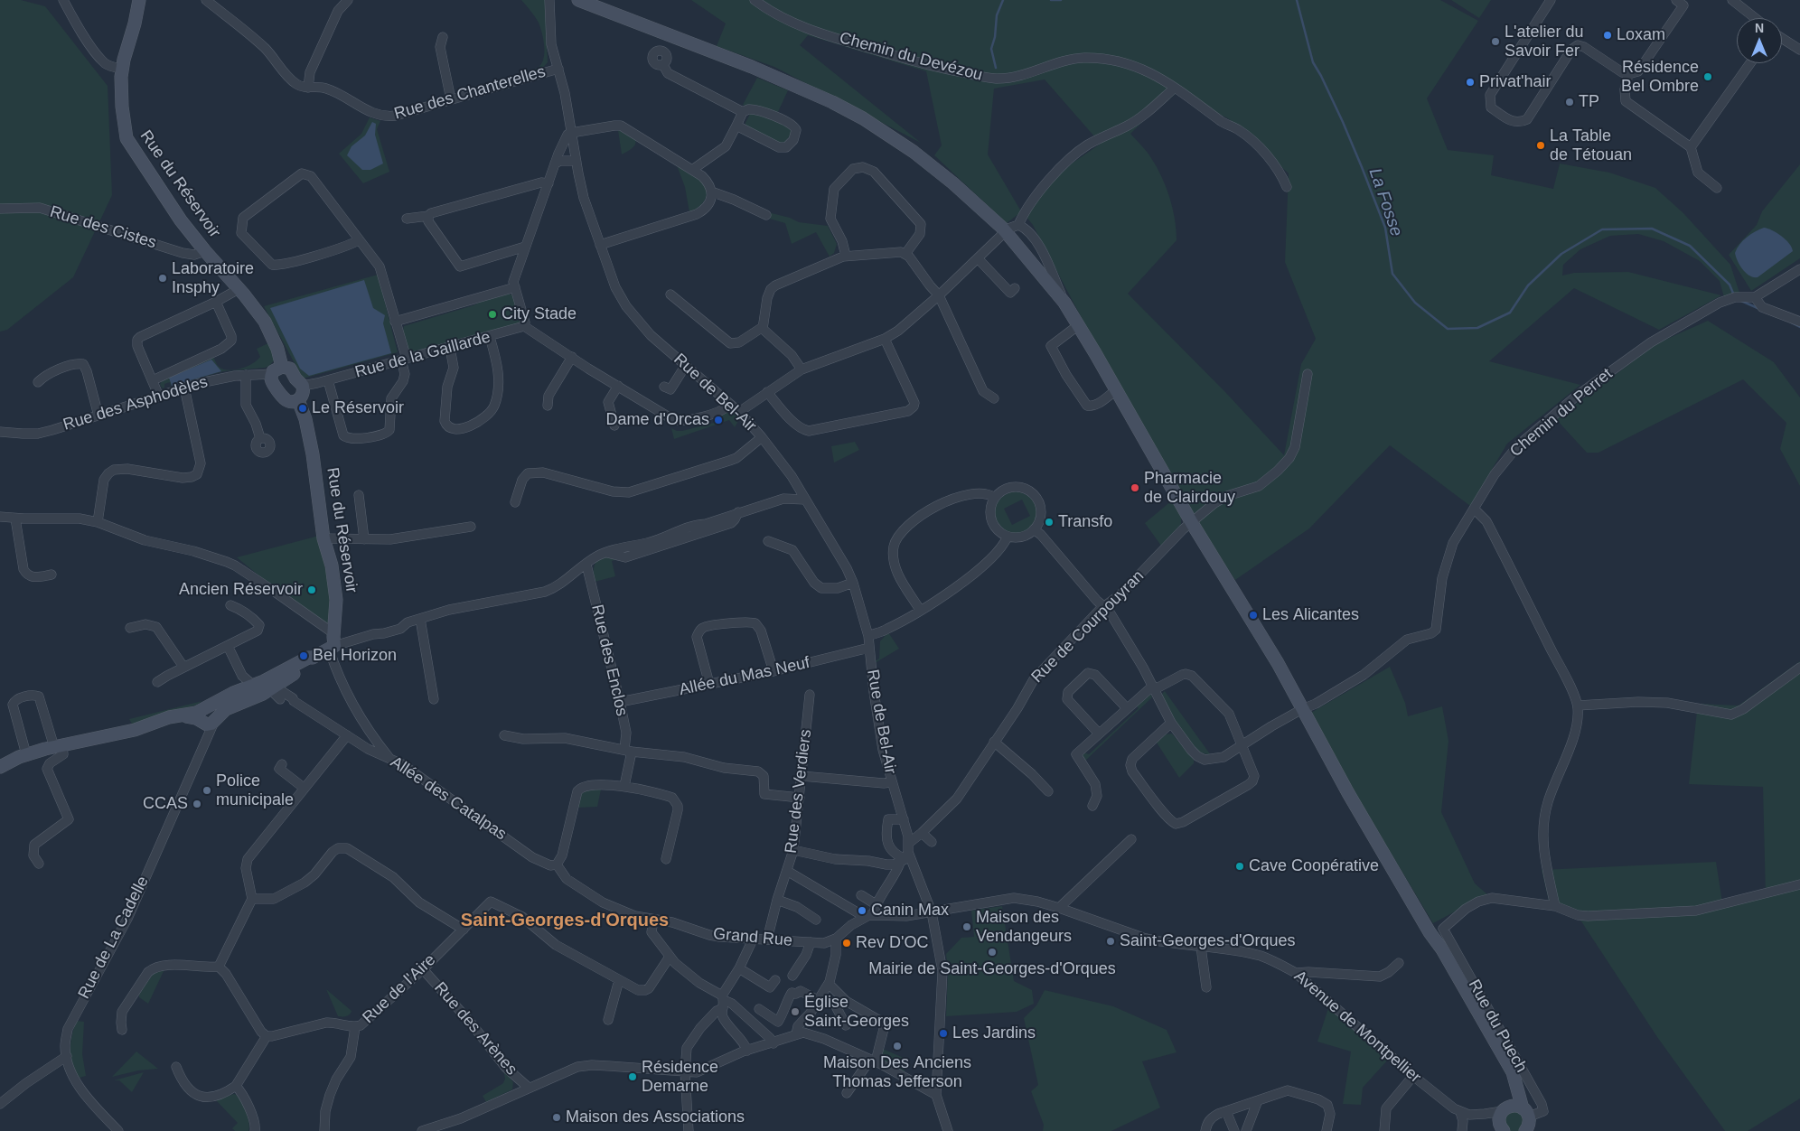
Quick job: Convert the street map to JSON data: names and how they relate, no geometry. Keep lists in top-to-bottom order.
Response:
{
  "streets": {
    "street": [
      "Chemin du Devézou",
      "Rue des Chanterelles",
      "Rue du Réservoir",
      "Rue des Cistes",
      "Rue de la Gaillarde",
      "Rue de Bel-Air",
      "Rue des Asphodèles",
      "Chemin du Perret",
      "Rue de Courpouyran",
      "Rue des Enclos",
      "Allée du Mas Neuf",
      "Rue des Verdiers",
      "Allée des Catalpas",
      "Rue de La Cadelle",
      "Grand Rue",
      "Rue de l'Aire",
      "Rue du Puech",
      "Avenue de Montpellier",
      "Rue des Arènes"
    ]
  },
  "crossings": [
    ["Rue des Chanterelles", "Rue de Bel-Air"],
    ["Rue du Réservoir", "Rue des Cistes"],
    ["Rue du Réservoir", "Rue des Asphodèles"],
    ["Rue du Réservoir", "Allée des Catalpas"],
    ["Rue de Bel-Air", "Rue de Courpouyran"],
    ["Rue de Bel-Air", "Allée du Mas Neuf"],
    ["Rue de Bel-Air", "Avenue de Montpellier"],
    ["Rue des Enclos", "Allée du Mas Neuf"],
    ["Rue des Verdiers", "Grand Rue"],
    ["Allée des Catalpas", "Grand Rue"],
    ["Rue de l'Aire", "Rue des Arènes"]
  ],
  "districts": ["Saint-Georges-d'Orques"],
  "water": ["La Fosse"],
  "places": [
    "Loxam",
    "L'atelier du Savoir Fer",
    "Résidence Bel Ombre",
    "Privat'hair",
    "TP",
    "La Table de Tétouan",
    "Laboratoire Insphy",
    "City Stade",
    "Le Réservoir",
    "Dame d'Orcas",
    "Pharmacie de Clairdouy",
    "Transfo",
    "Ancien Réservoir",
    "Les Alicantes",
    "Bel Horizon",
    "Police municipale",
    "CCAS",
    "Cave Coopérative",
    "Canin Max",
    "Maison des Vendangeurs",
    "Saint-Georges-d'Orques",
    "Rev D'OC",
    "Mairie de Saint-Georges-d'Orques",
    "Église Saint-Georges",
    "Les Jardins",
    "Maison Des Anciens Thomas Jefferson",
    "Résidence Demarne",
    "Maison des Associations"
  ],
  "north": "top"
}
